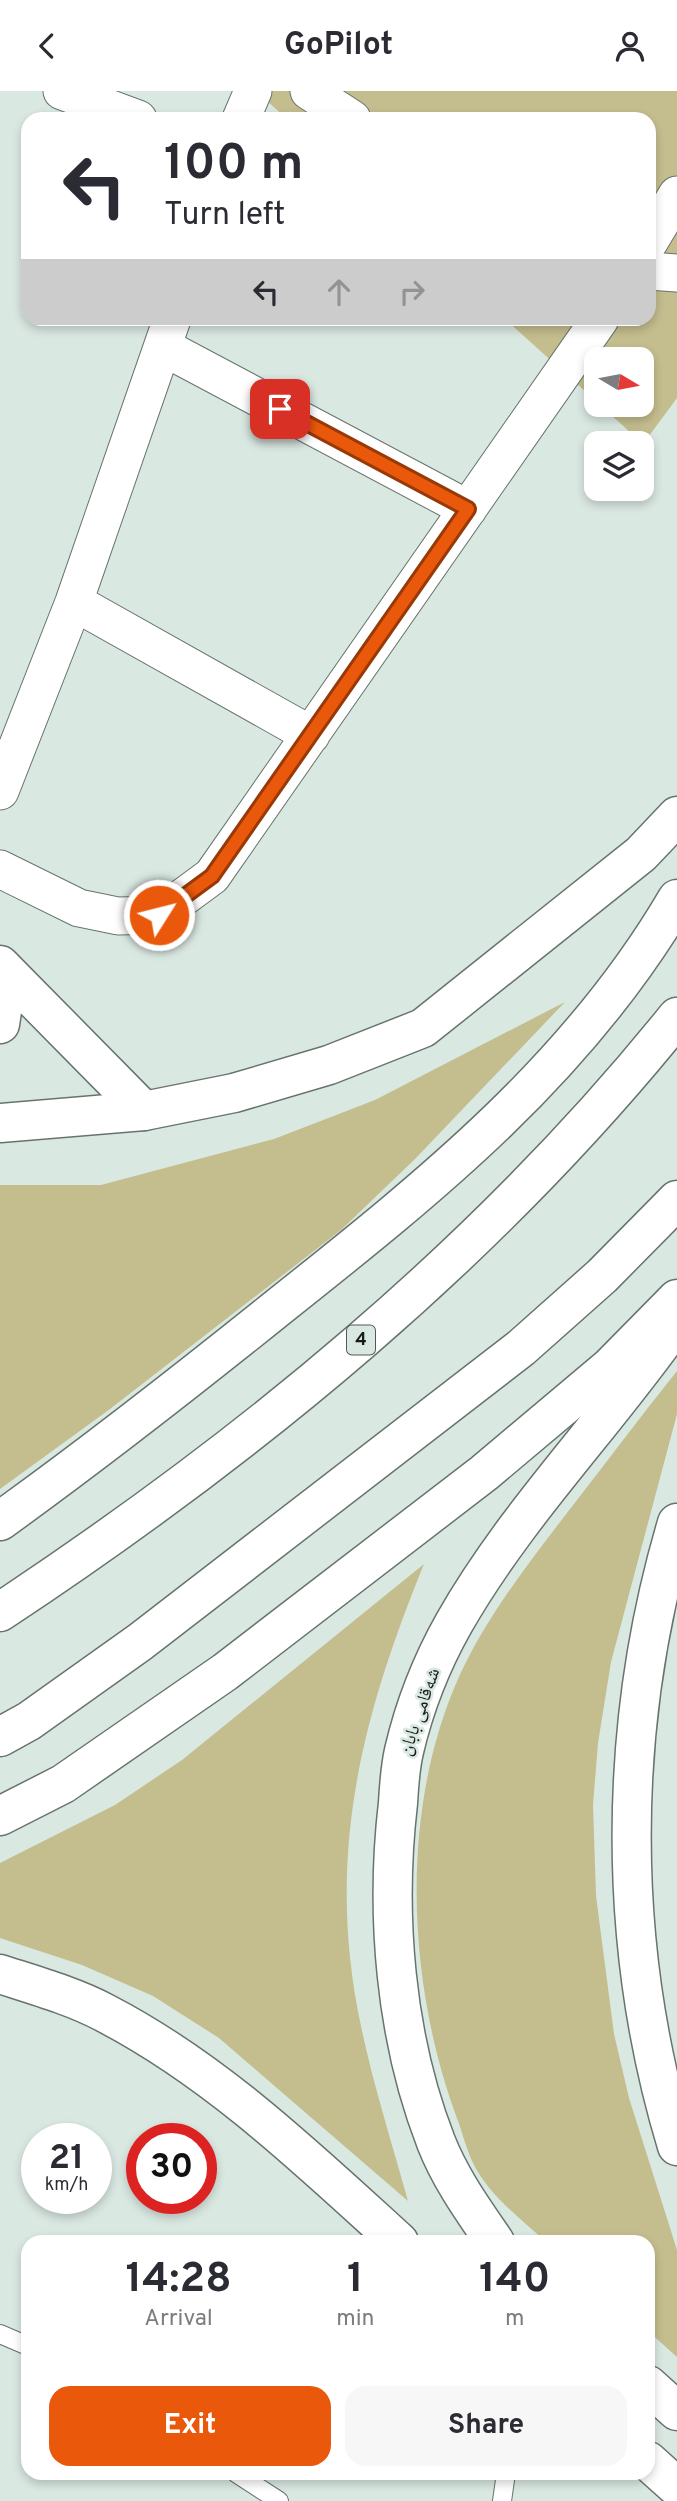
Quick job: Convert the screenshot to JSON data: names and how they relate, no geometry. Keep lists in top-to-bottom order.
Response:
{
  "streets": {
    "main road": ["4", "شەقامی بابان"]
  },
  "north": "right",
  "page": {
    "header": "GoPilot",
    "turn": ["100 m", "Turn left"],
    "speed": "21 km/h",
    "limit": "30",
    "eta": [
      "14:28",
      "Arrival",
      "1",
      "min",
      "140",
      "m"
    ],
    "buttons": ["Exit", "Share"]
  }
}
